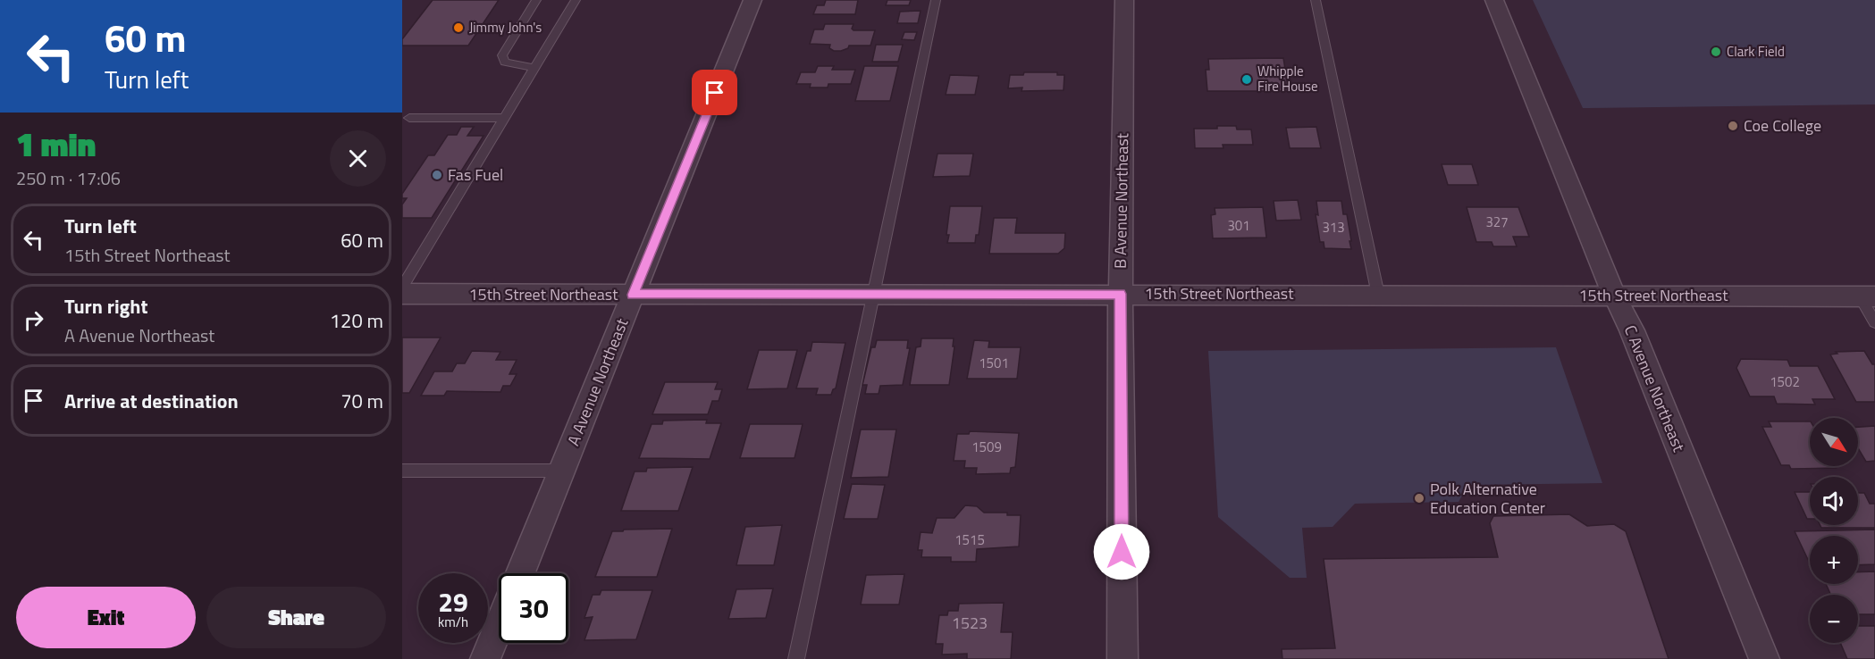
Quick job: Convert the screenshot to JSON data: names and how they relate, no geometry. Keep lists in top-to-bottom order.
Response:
{
  "streets": {
    "street": [
      "B Avenue Northeast",
      "15th Street Northeast",
      "A Avenue Northeast",
      "C Avenue Northeast"
    ]
  },
  "crossings": [
    ["B Avenue Northeast", "15th Street Northeast"],
    ["15th Street Northeast", "A Avenue Northeast"],
    ["15th Street Northeast", "C Avenue Northeast"]
  ],
  "places": [
    "Jimmy John's",
    "Clark Field",
    "Whipple Fire House",
    "Coe College",
    "Fas Fuel",
    "Polk Alternative Education Center"
  ],
  "house_numbers": [
    "327",
    "301",
    "313",
    "1501",
    "1502",
    "1509",
    "1515",
    "1523"
  ],
  "north": "bottom right",
  "page": {
    "turn": ["60 m", "Turn left"],
    "heading": ["1 min", "250 m · 17:06"],
    "list": [
      {
        "name": "Turn left",
        "note": "15th Street Northeast",
        "value": "60 m"
      },
      {
        "name": "Turn right",
        "note": "A Avenue Northeast",
        "value": "120 m"
      },
      {
        "name": "Arrive at destination",
        "value": "70 m"
      }
    ],
    "map_buttons": ["+", "−"],
    "speed": "29 km/h",
    "limit": "30",
    "buttons": ["Exit", "Share"]
  }
}
